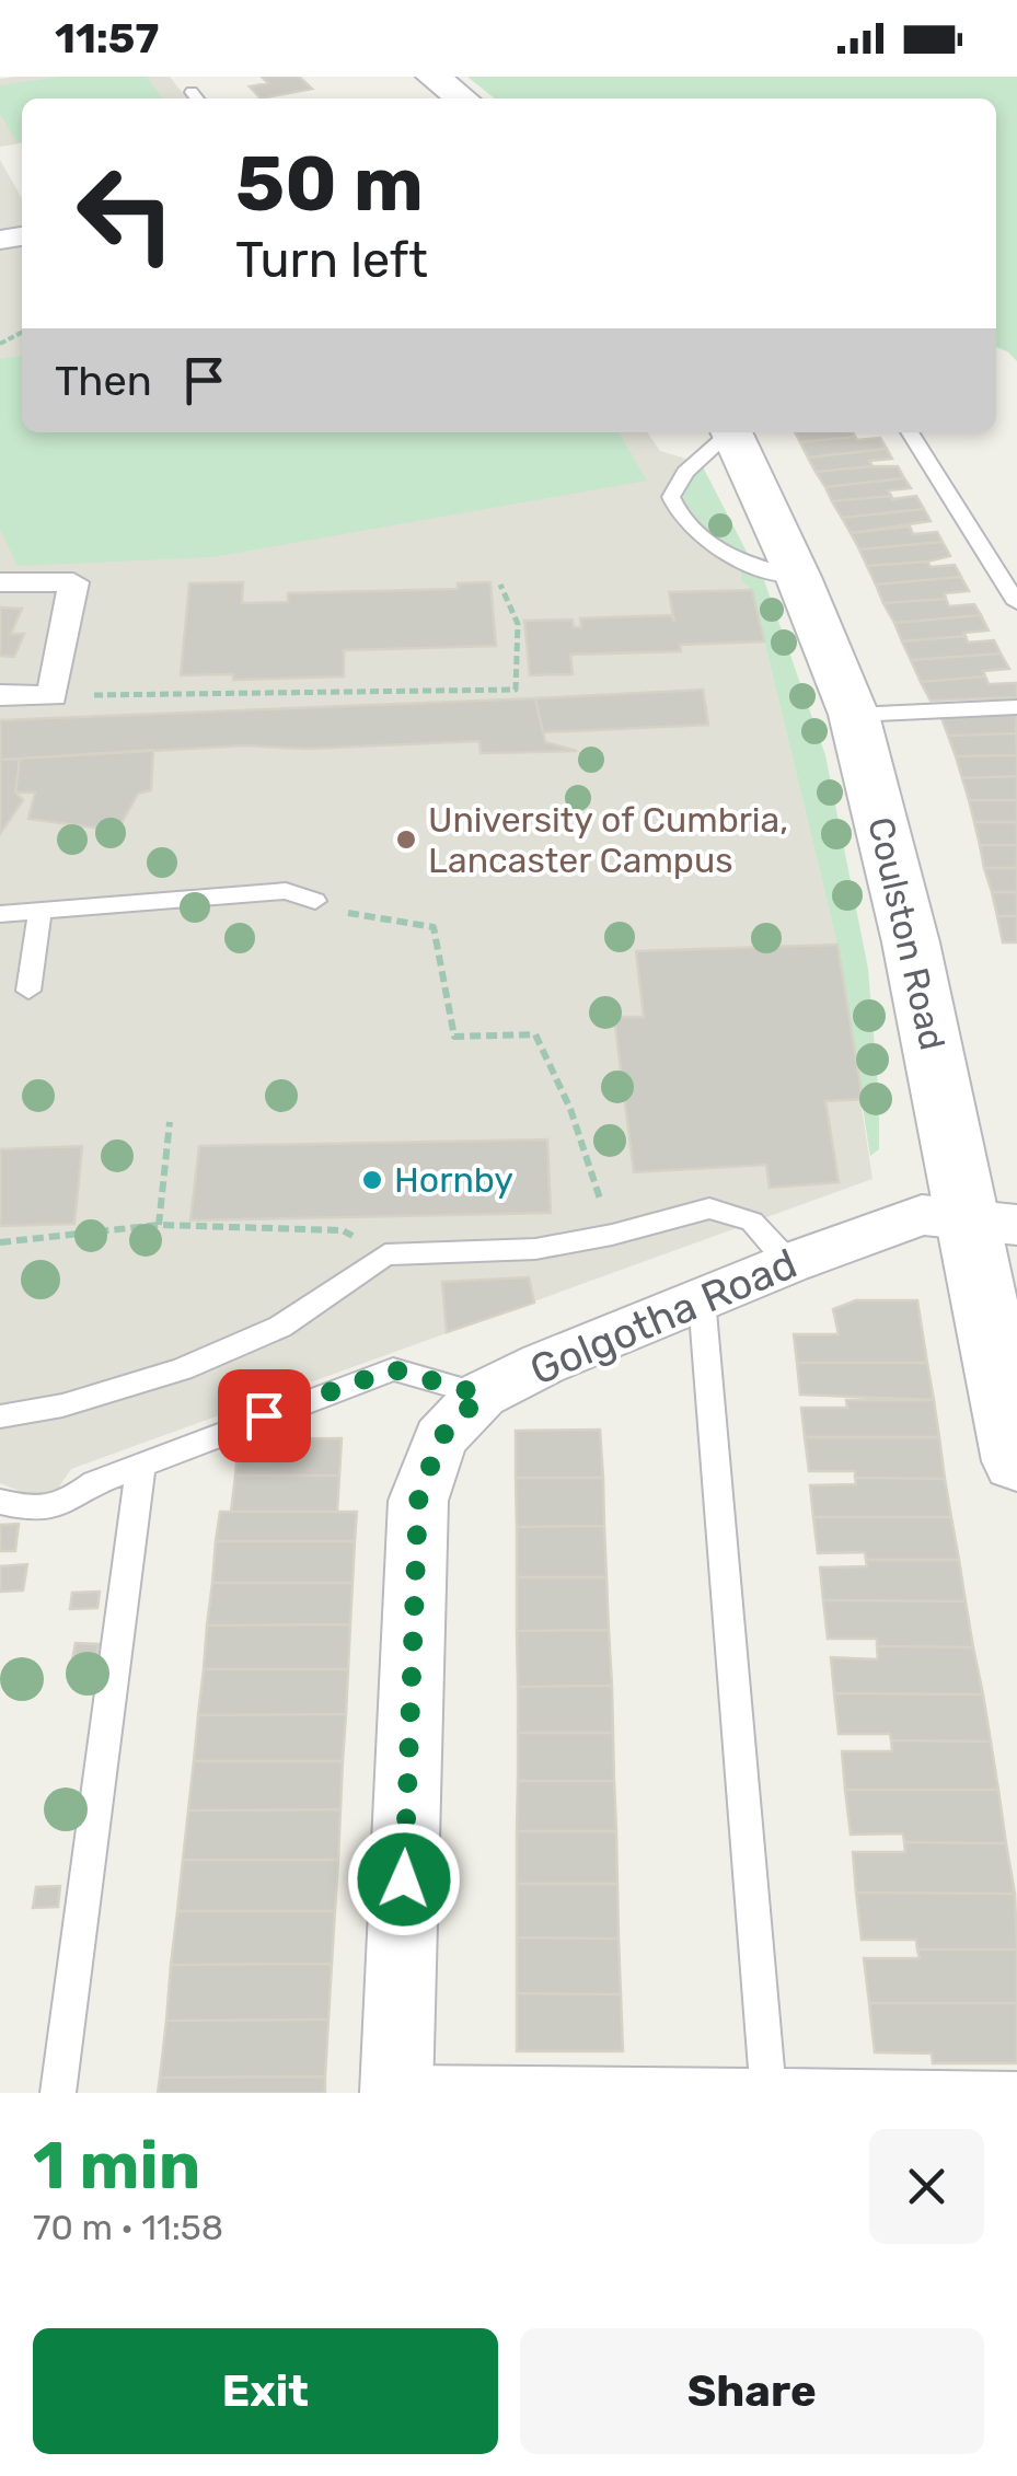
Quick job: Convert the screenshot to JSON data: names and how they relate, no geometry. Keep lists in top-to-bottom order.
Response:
{
  "streets": {
    "street": ["Coulston Road", "Golgotha Road"]
  },
  "crossings": [
    ["Coulston Road", "Golgotha Road"]
  ],
  "places": ["University of Cumbria, Lancaster Campus", "Hornby"],
  "page": {
    "status": "11:57",
    "turn": ["50 m", "Turn left"],
    "then": "Then",
    "heading": ["1 min", "70 m · 11:58"],
    "buttons": ["Exit", "Share"]
  }
}
